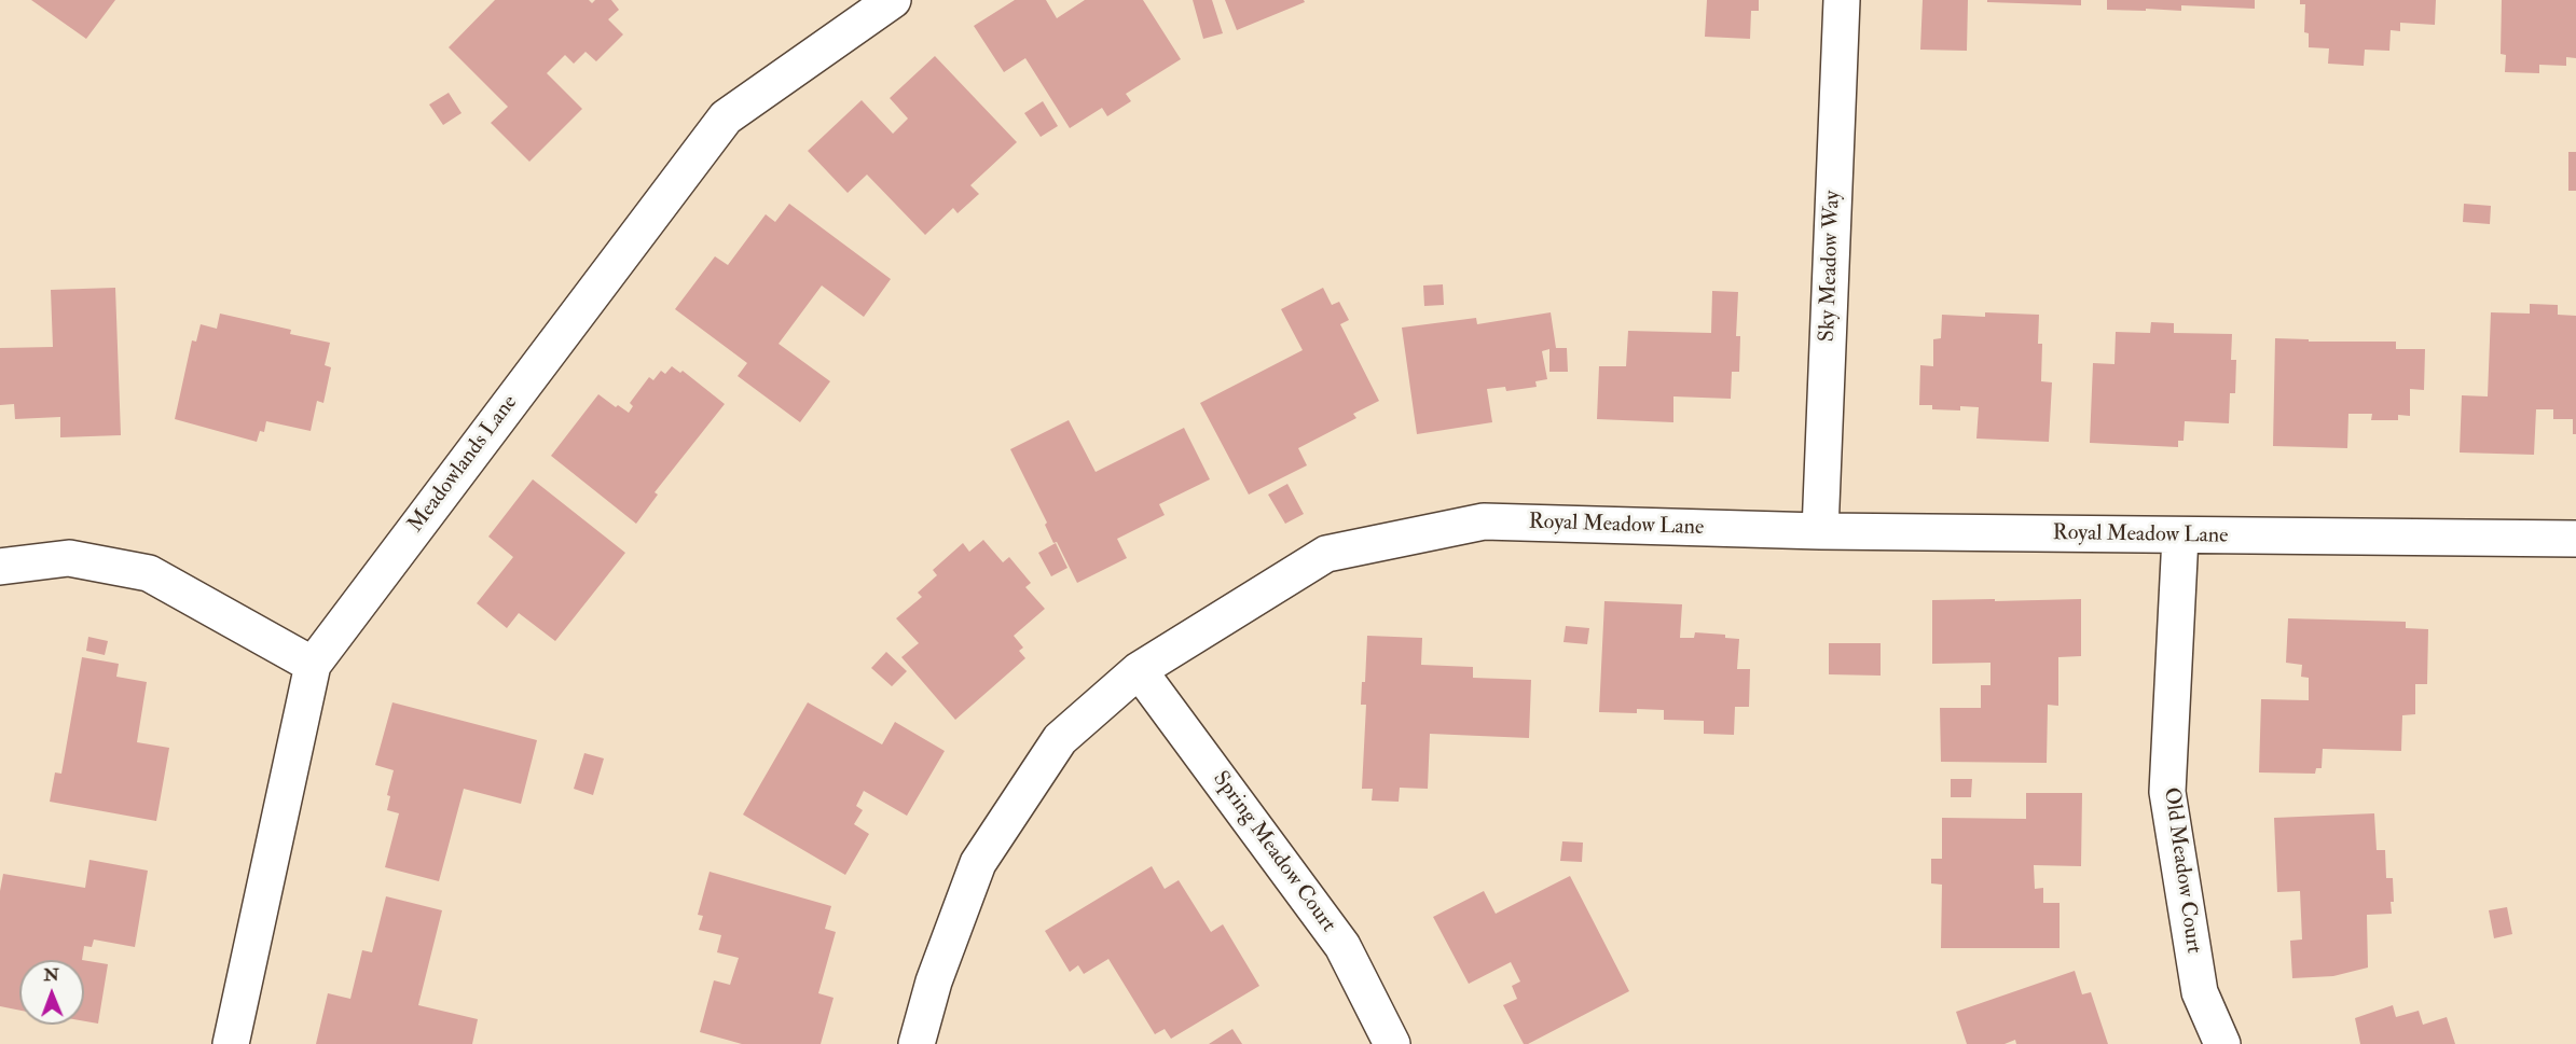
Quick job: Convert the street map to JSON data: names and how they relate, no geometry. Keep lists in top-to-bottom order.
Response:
{
  "streets": {
    "street": [
      "Sky Meadow Way",
      "Meadowlands Lane",
      "Royal Meadow Lane",
      "Spring Meadow Court",
      "Old Meadow Court"
    ]
  },
  "crossings": [
    ["Sky Meadow Way", "Royal Meadow Lane"],
    ["Royal Meadow Lane", "Spring Meadow Court"],
    ["Royal Meadow Lane", "Old Meadow Court"]
  ],
  "north": "top"
}
